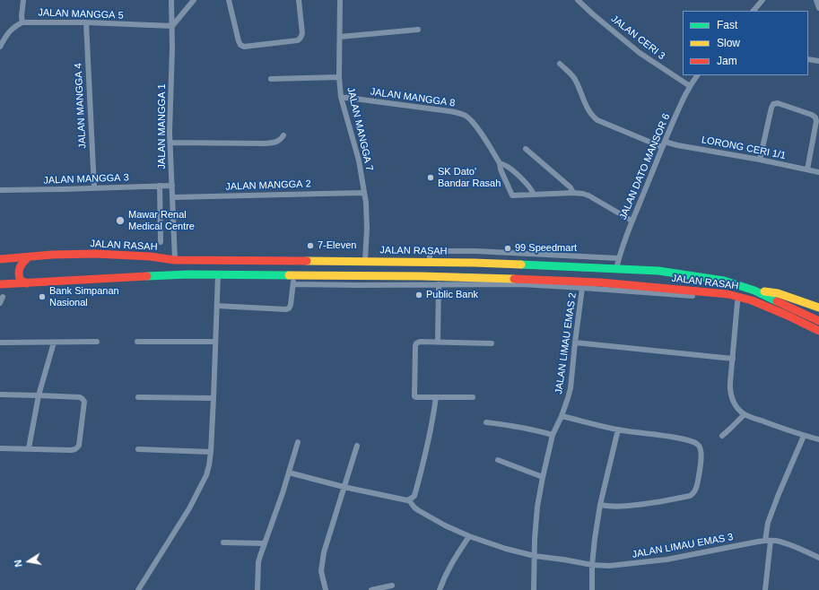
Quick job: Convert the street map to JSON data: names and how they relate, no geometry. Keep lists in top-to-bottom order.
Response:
{
  "streets": {
    "highway": ["JALAN RASAH"],
    "street": [
      "JALAN MANGGA 5",
      "JALAN CERI 3",
      "JALAN MANGGA 8",
      "JALAN MANGGA 4",
      "JALAN MANGGA 1",
      "JALAN MANGGA 7",
      "LORONG CERI 1/1",
      "JALAN DATO MANSOR 6",
      "JALAN MANGGA 3",
      "JALAN MANGGA 2",
      "JALAN LIMAU EMAS 2",
      "JALAN LIMAU EMAS 3"
    ]
  },
  "crossings": [
    ["JALAN MANGGA 5", "JALAN MANGGA 4"],
    ["JALAN MANGGA 5", "JALAN MANGGA 1"],
    ["JALAN CERI 3", "JALAN DATO MANSOR 6"],
    ["JALAN MANGGA 8", "JALAN MANGGA 7"],
    ["JALAN MANGGA 4", "JALAN MANGGA 3"],
    ["JALAN MANGGA 1", "JALAN MANGGA 3"],
    ["JALAN MANGGA 1", "JALAN MANGGA 2"],
    ["JALAN MANGGA 1", "JALAN RASAH"],
    ["JALAN MANGGA 7", "JALAN MANGGA 2"],
    ["JALAN MANGGA 7", "JALAN RASAH"],
    ["LORONG CERI 1/1", "JALAN DATO MANSOR 6"],
    ["JALAN DATO MANSOR 6", "JALAN RASAH"],
    ["JALAN LIMAU EMAS 2", "JALAN LIMAU EMAS 3"]
  ],
  "places": [
    "SK Dato' Bandar Rasah",
    "Mawar Renal Medical Centre",
    "7-Eleven",
    "99 Speedmart",
    "Public Bank",
    "Bank Simpanan Nasional"
  ],
  "legend": ["Fast", "Slow", "Jam"],
  "north": "left"
}
